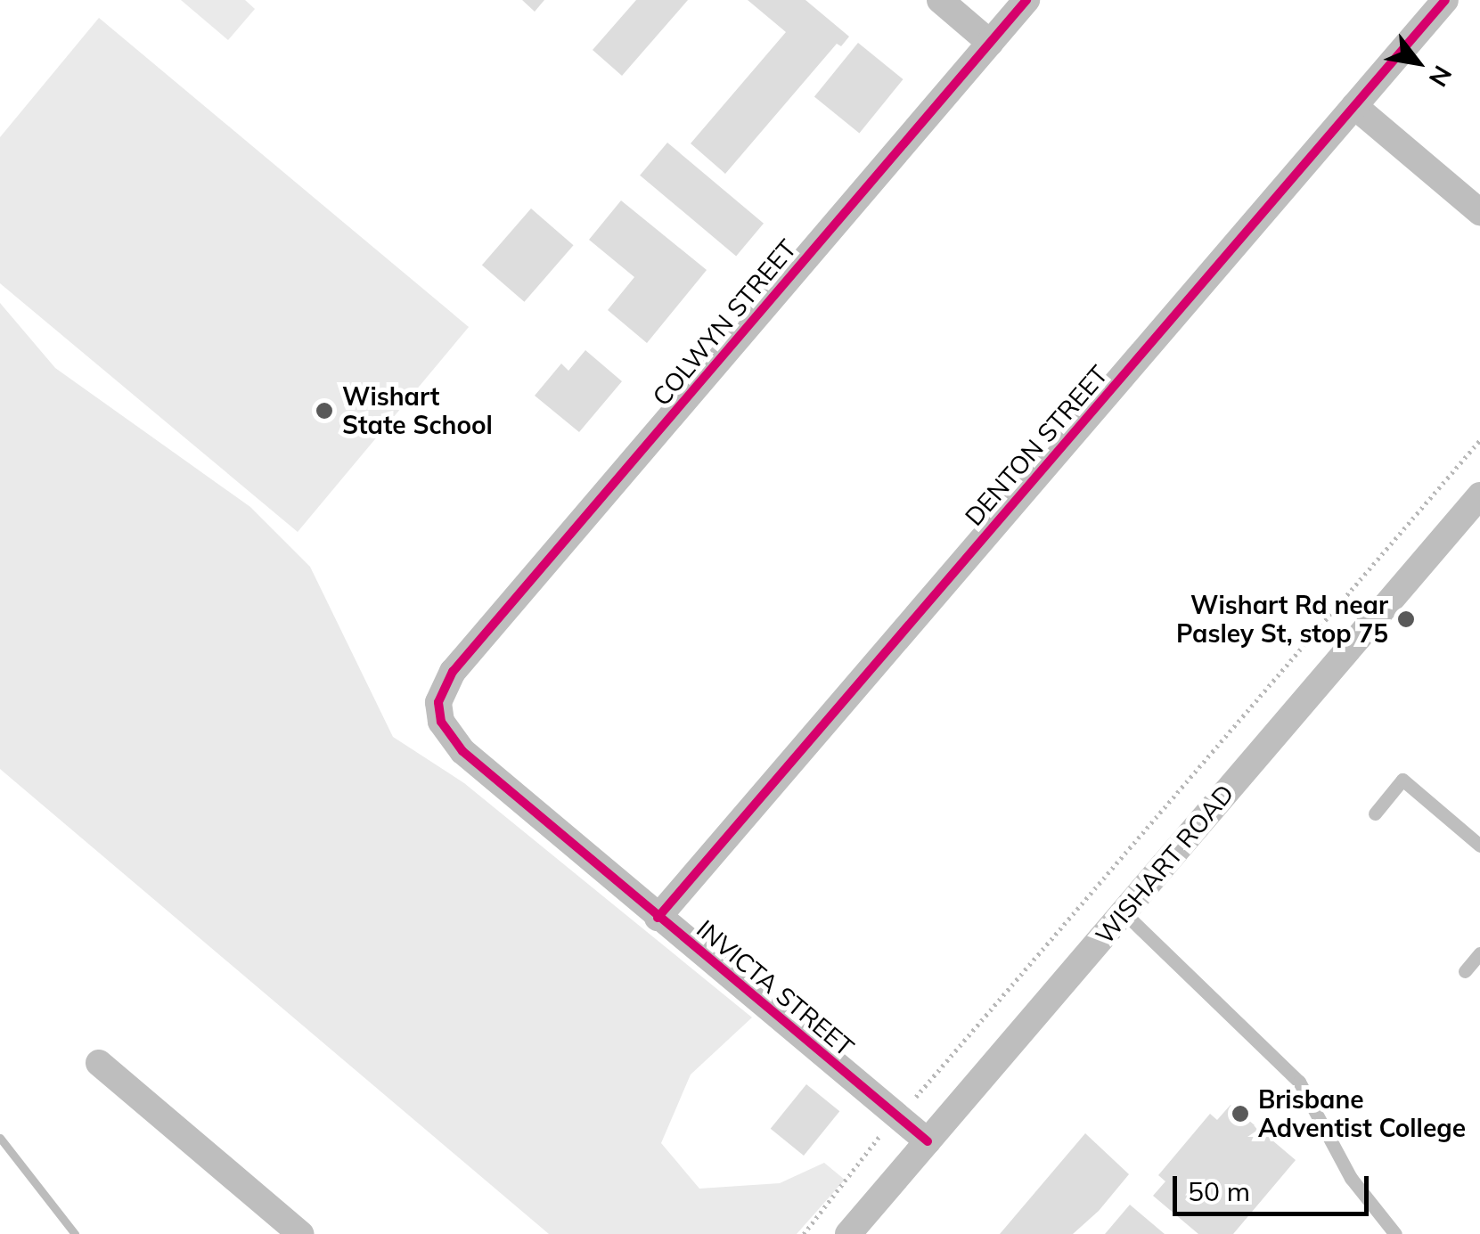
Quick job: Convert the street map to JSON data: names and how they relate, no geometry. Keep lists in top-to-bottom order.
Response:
{
  "streets": {
    "street": [
      "COLWYN STREET",
      "DENTON STREET",
      "WISHART ROAD",
      "INVICTA STREET"
    ]
  },
  "crossings": [
    ["COLWYN STREET", "INVICTA STREET"],
    ["DENTON STREET", "INVICTA STREET"],
    ["WISHART ROAD", "INVICTA STREET"]
  ],
  "places": ["Wishart State School", "Wishart Rd near Pasley St, stop 75", "Brisbane Adventist College"],
  "scale_bar": "50 m",
  "north": "bottom right"
}
